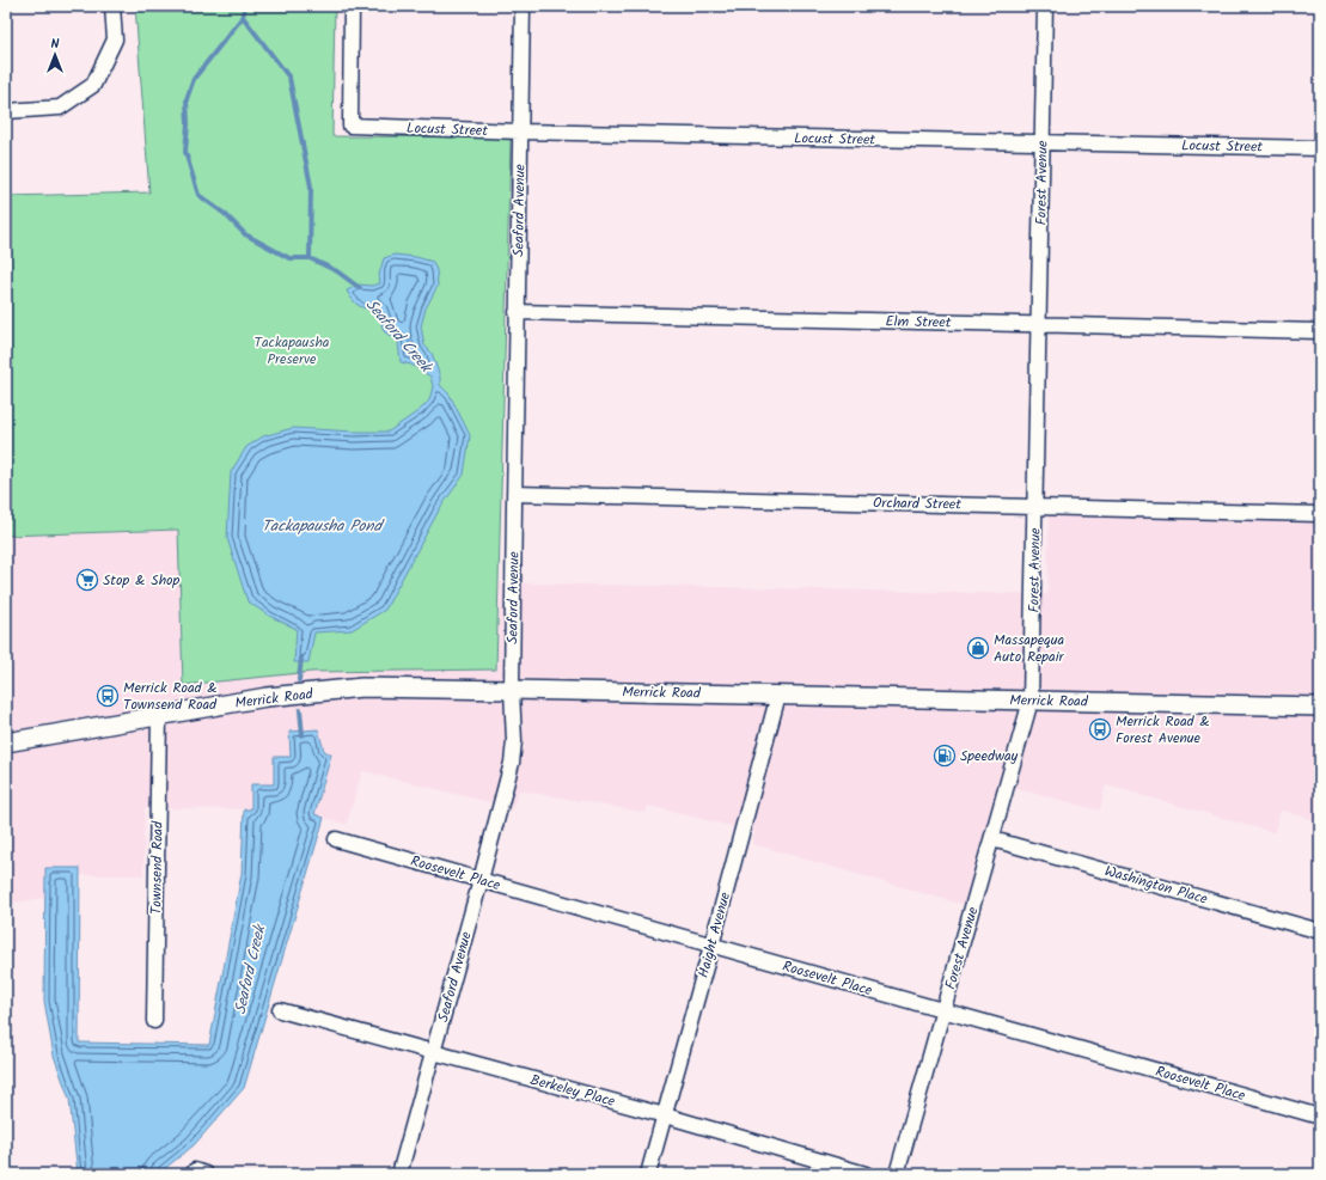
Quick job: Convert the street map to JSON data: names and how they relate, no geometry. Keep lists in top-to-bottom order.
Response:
{
  "streets": {
    "main road": ["Merrick Road"],
    "street": [
      "Locust Street",
      "Forest Avenue",
      "Seaford Avenue",
      "Elm Street",
      "Orchard Street",
      "Townsend Road",
      "Roosevelt Place",
      "Washington Place",
      "Haight Avenue",
      "Berkeley Place"
    ]
  },
  "crossings": [
    ["Locust Street", "Forest Avenue"],
    ["Locust Street", "Seaford Avenue"],
    ["Forest Avenue", "Elm Street"],
    ["Forest Avenue", "Orchard Street"],
    ["Forest Avenue", "Merrick Road"],
    ["Forest Avenue", "Roosevelt Place"],
    ["Forest Avenue", "Washington Place"],
    ["Seaford Avenue", "Elm Street"],
    ["Seaford Avenue", "Orchard Street"],
    ["Seaford Avenue", "Merrick Road"],
    ["Seaford Avenue", "Roosevelt Place"],
    ["Seaford Avenue", "Berkeley Place"],
    ["Merrick Road", "Townsend Road"],
    ["Merrick Road", "Haight Avenue"],
    ["Roosevelt Place", "Haight Avenue"],
    ["Haight Avenue", "Berkeley Place"]
  ],
  "water": ["Seaford Creek", "Tackapausha Pond"],
  "parks": ["Tackapausha Preserve"],
  "places": {
    "supermarket": ["Stop & Shop"],
    "shop": ["Massapequa Auto Repair"],
    "bus stop": ["Merrick Road & Townsend Road", "Merrick Road & Forest Avenue"],
    "fuel station": ["Speedway"]
  },
  "north": "top"
}
